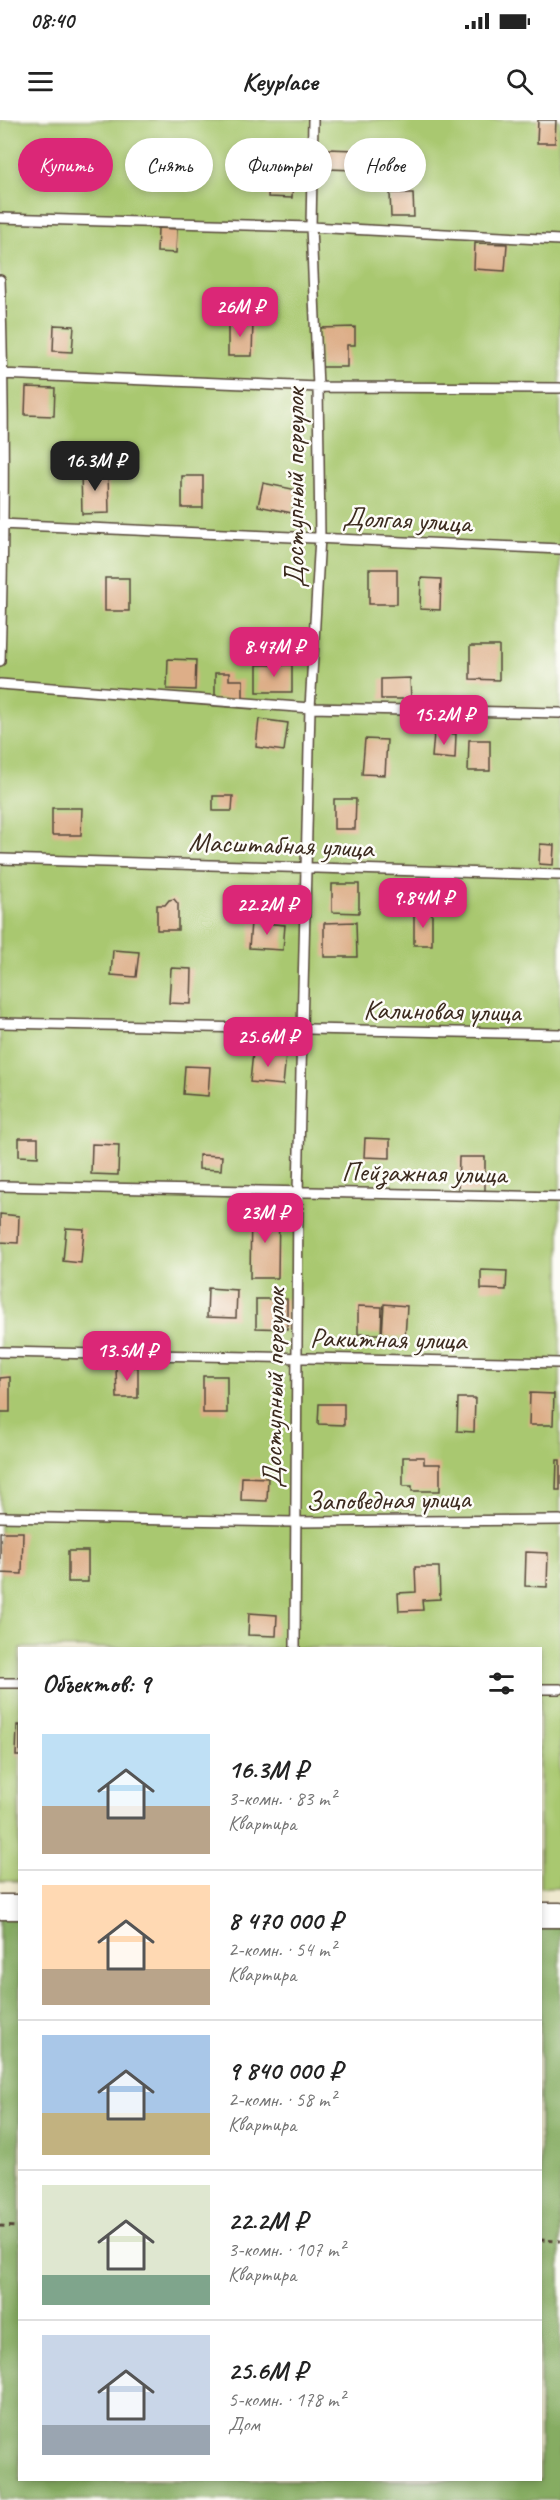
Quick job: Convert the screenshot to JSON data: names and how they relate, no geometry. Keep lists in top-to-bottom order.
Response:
{
  "streets": {
    "lane": [
      "Доступный переулок",
      "Долгая улица",
      "Масштабная улица",
      "Калиновая улица",
      "Пейзажная улица",
      "Ракитная улица",
      "Заповедная улица"
    ]
  },
  "crossings": [
    ["Доступный переулок", "Долгая улица"],
    ["Доступный переулок", "Масштабная улица"],
    ["Доступный переулок", "Калиновая улица"],
    ["Доступный переулок", "Пейзажная улица"],
    ["Доступный переулок", "Ракитная улица"],
    ["Доступный переулок", "Заповедная улица"]
  ],
  "page": {
    "status": "08:40",
    "header": "Keyplace",
    "chip": [
      "Купить",
      "Снять",
      "Фильтры",
      "Новое"
    ],
    "price": [
      "26M ₽",
      "16.3M ₽",
      "8.47M ₽",
      "15.2M ₽",
      "9.84M ₽",
      "22.2M ₽",
      "25.6M ₽",
      "23M ₽",
      "13.5M ₽"
    ],
    "heading": "Объектов: 9",
    "list": [
      {
        "name": "16.3M ₽",
        "note": "3-комн. · 83 m² · Квартира"
      },
      {
        "name": "8 470 000 ₽",
        "note": "2-комн. · 54 m² · Квартира"
      },
      {
        "name": "9 840 000 ₽",
        "note": "2-комн. · 58 m² · Квартира"
      },
      {
        "name": "22.2M ₽",
        "note": "3-комн. · 107 m² · Квартира"
      },
      {
        "name": "25.6M ₽",
        "note": "5-комн. · 178 m² · Дом"
      }
    ]
  }
}
